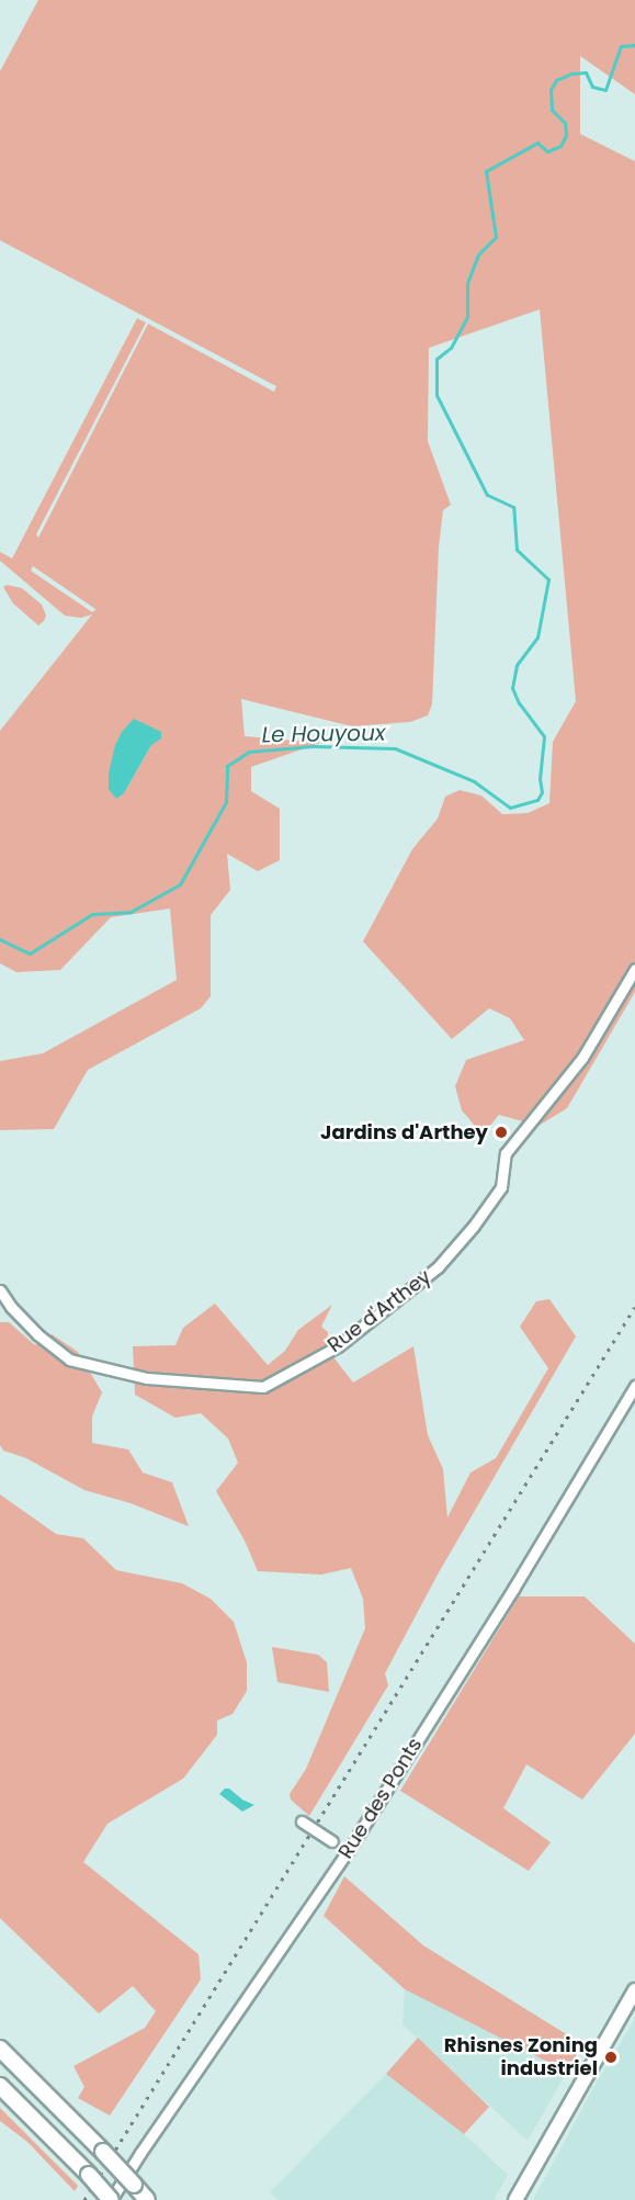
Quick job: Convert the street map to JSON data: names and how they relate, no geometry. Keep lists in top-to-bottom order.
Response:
{
  "streets": {
    "street": ["Rue d'Arthey", "Rue des Ponts"]
  },
  "water": ["Le Houyoux"],
  "places": ["Jardins d'Arthey", "Rhisnes Zoning industriel"]
}
